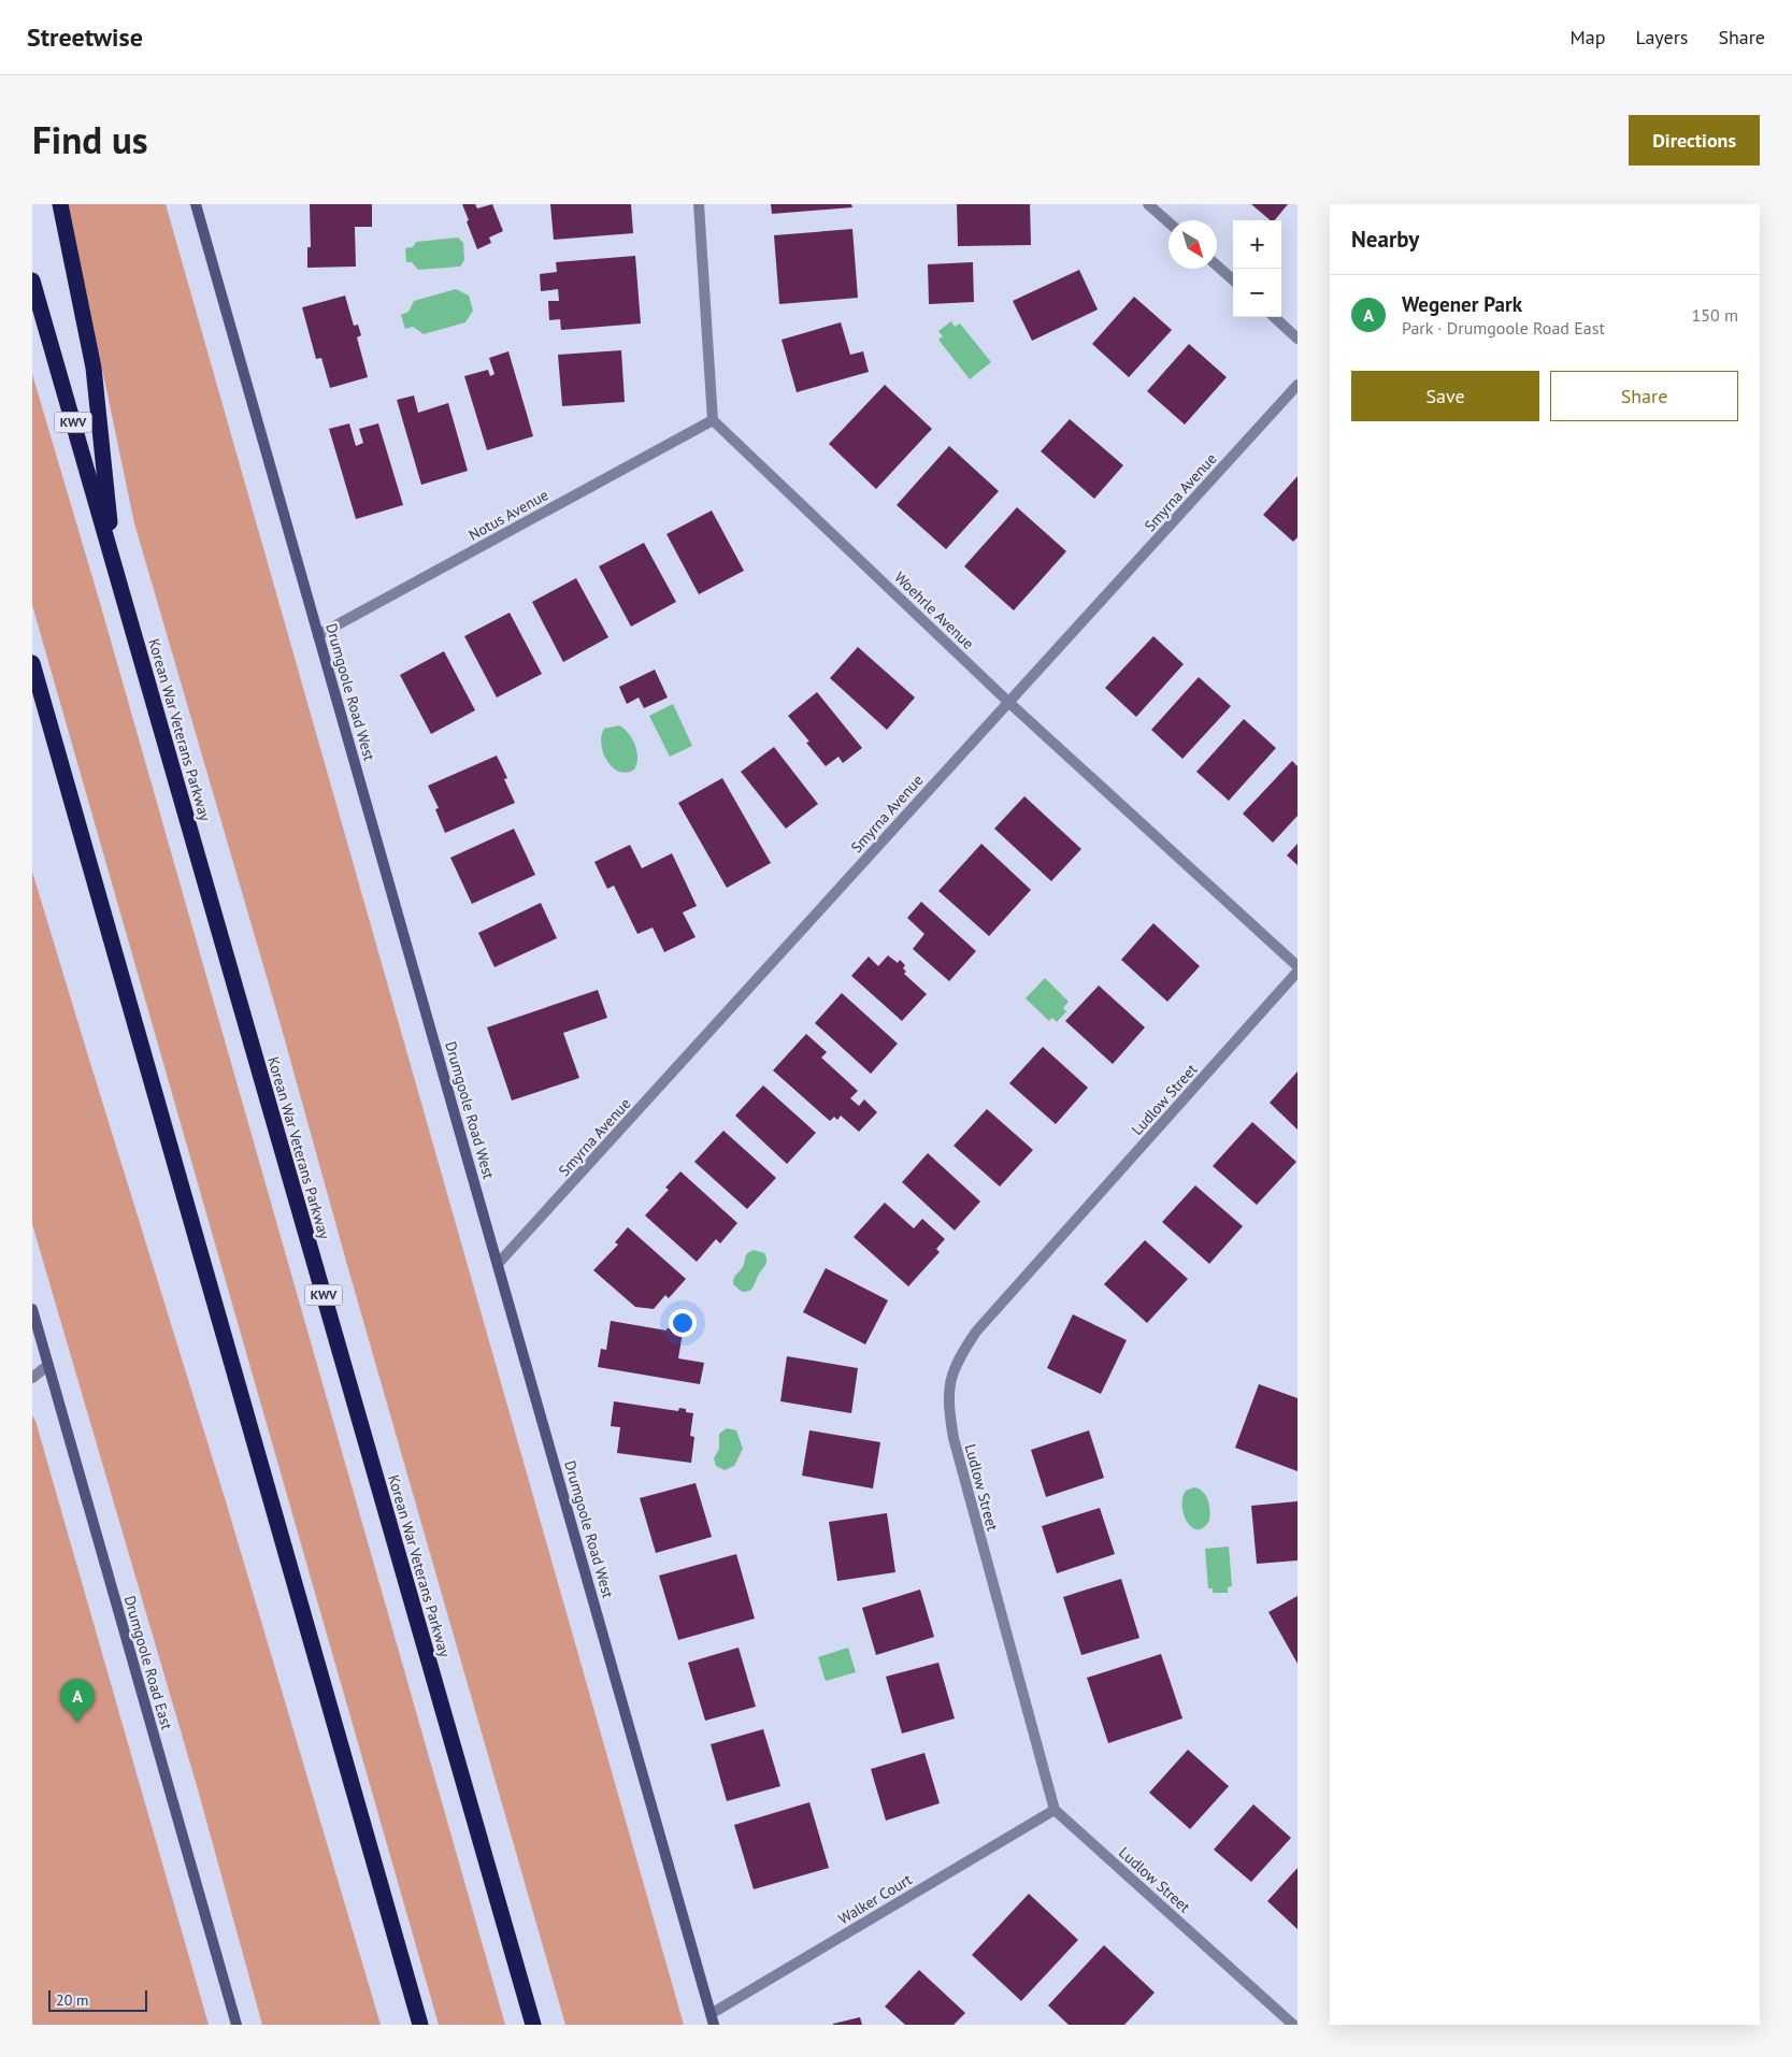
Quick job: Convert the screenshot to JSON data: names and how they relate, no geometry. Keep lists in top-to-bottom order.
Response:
{
  "streets": {
    "highway": ["KWV", "Korean War Veterans Parkway"],
    "main road": ["Drumgoole Road West", "Drumgoole Road East"],
    "street": [
      "Smyrna Avenue",
      "Notus Avenue",
      "Woehrle Avenue",
      "Ludlow Street",
      "Walker Court"
    ]
  },
  "crossings": [
    ["Smyrna Avenue", "Woehrle Avenue"],
    ["Smyrna Avenue", "Drumgoole Road West"],
    ["Notus Avenue", "Woehrle Avenue"],
    ["Notus Avenue", "Drumgoole Road West"],
    ["Drumgoole Road West", "Walker Court"],
    ["Ludlow Street", "Walker Court"]
  ],
  "scale_bar": "20 m",
  "north": "bottom right",
  "page": {
    "header": "Streetwise",
    "nav": ["Map", "Layers", "Share"],
    "title": "Find us",
    "buttons": [
      "Directions",
      ["Save", "Share"]
    ],
    "heading": "Nearby",
    "map_buttons": ["+", "−"],
    "list": [
      {
        "mark": "A",
        "name": "Wegener Park",
        "note": "Park · Drumgoole Road East",
        "value": "150 m"
      }
    ],
    "pins": "A",
    "scale": "20 m"
  }
}
